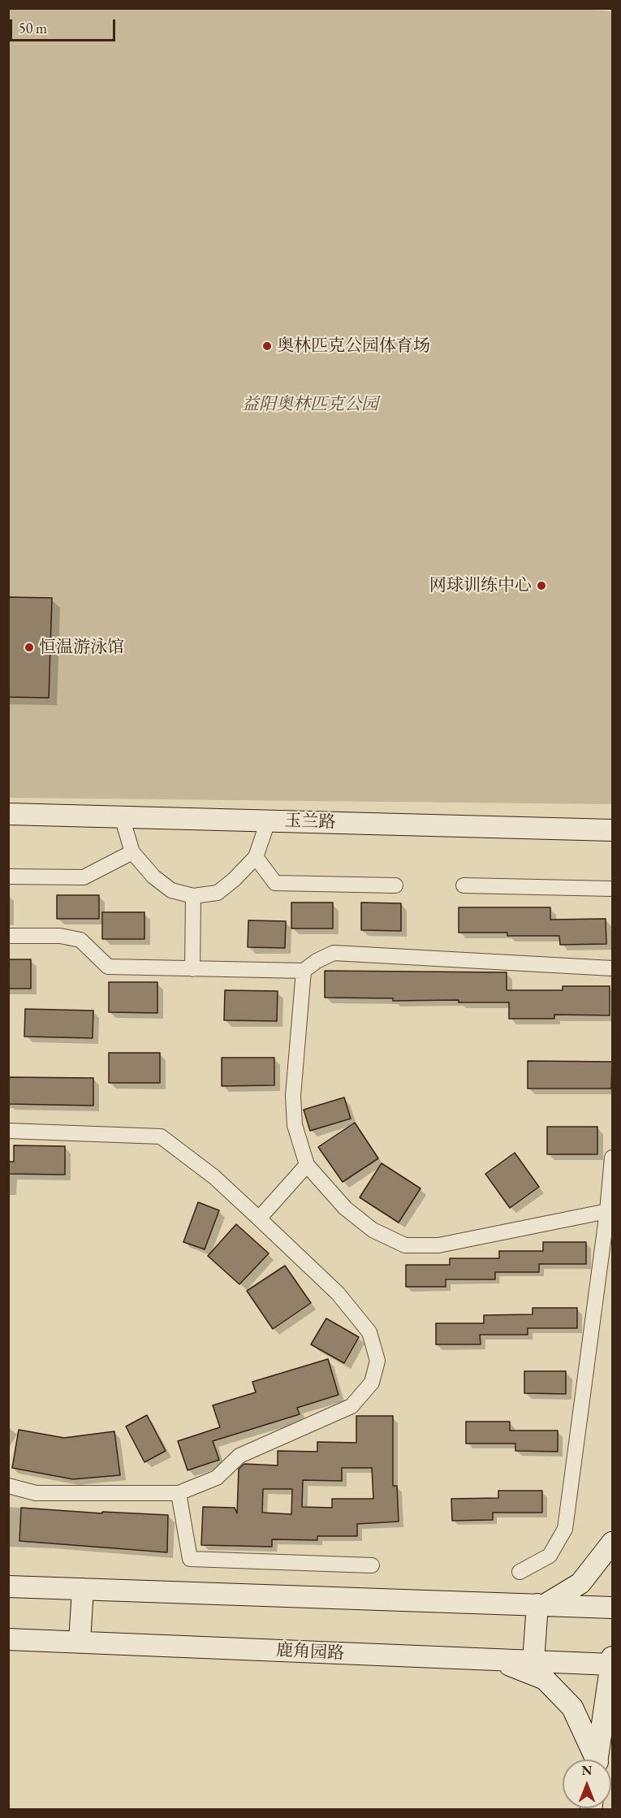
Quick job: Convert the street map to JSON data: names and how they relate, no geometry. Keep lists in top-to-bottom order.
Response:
{
  "streets": {
    "street": ["玉兰路", "鹿角园路"]
  },
  "parks": ["益阳奥林匹克公园"],
  "places": ["奥林匹克公园体育场", "网球训练中心", "恒温游泳馆"],
  "scale_bar": "50 m",
  "north": "top"
}
